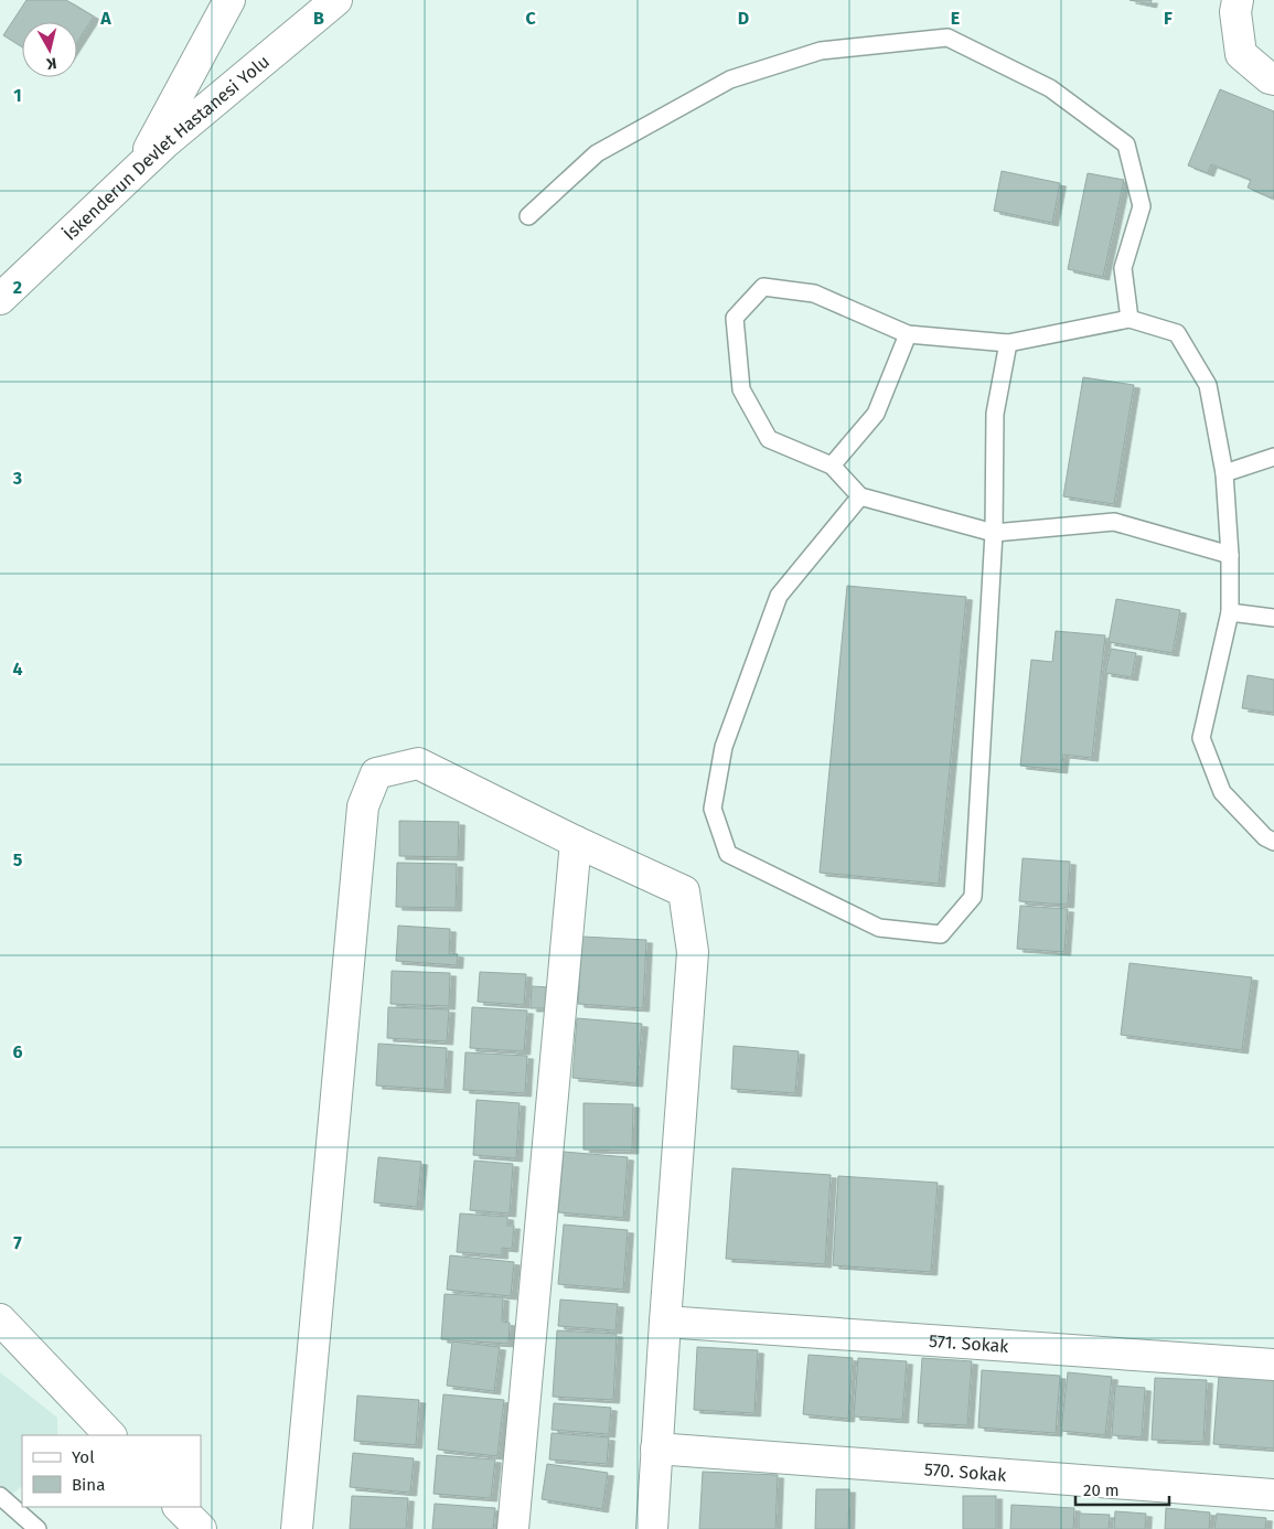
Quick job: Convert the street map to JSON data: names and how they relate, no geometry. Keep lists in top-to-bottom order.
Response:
{
  "streets": {
    "street": ["İskenderun Devlet Hastanesi Yolu", "571. Sokak", "570. Sokak"]
  },
  "legend": ["Yol", "Bina"],
  "scale_bar": "20 m",
  "north": "bottom",
  "grid": {
    "columns": [
      "A",
      "B",
      "C",
      "D",
      "E",
      "F"
    ],
    "rows": [
      "1",
      "2",
      "3",
      "4",
      "5",
      "6",
      "7"
    ]
  }
}
